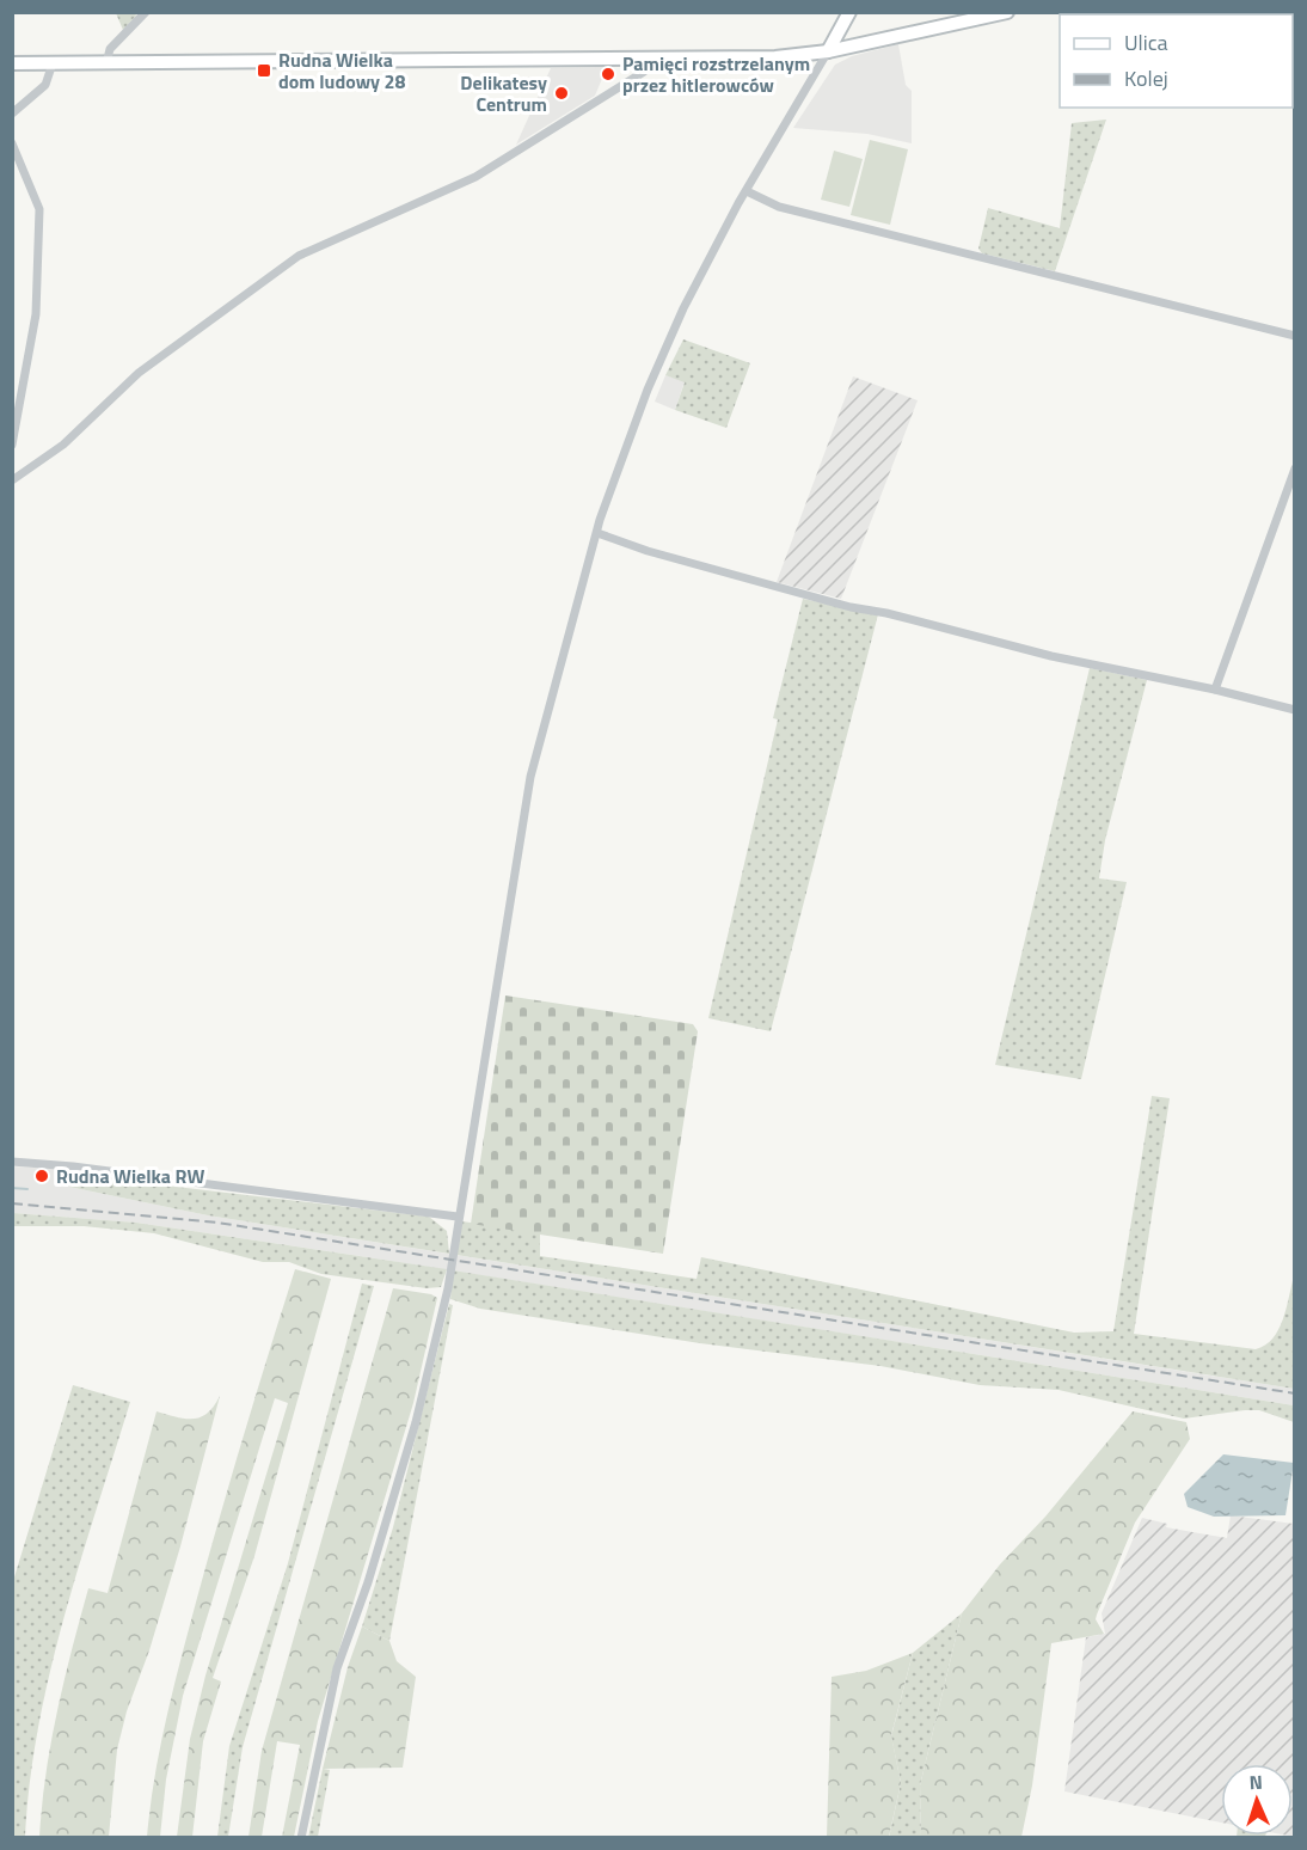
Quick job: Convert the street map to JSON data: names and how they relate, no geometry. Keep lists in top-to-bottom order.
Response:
{
  "places": {
    "transit": ["Rudna Wielka dom ludowy 28"],
    "other": ["Pamięci rozstrzelanym przez hitlerowców", "Delikatesy Centrum", "Rudna Wielka RW"]
  },
  "legend": ["Ulica", "Kolej"],
  "north": "top"
}
